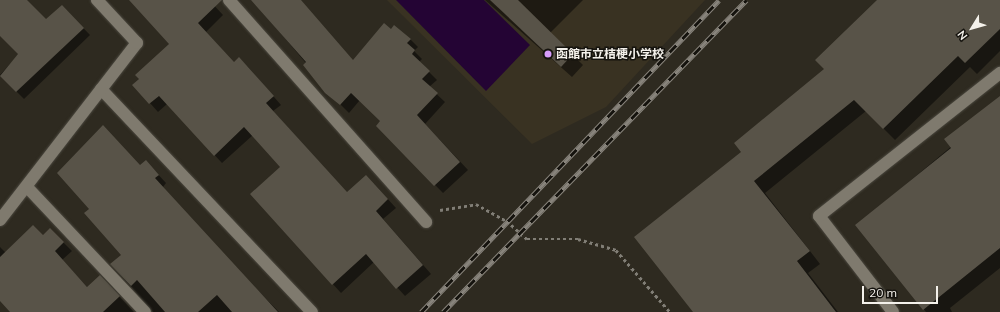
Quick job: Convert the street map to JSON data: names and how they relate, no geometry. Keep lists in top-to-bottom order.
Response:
{
  "places": ["函館市立桔梗小学校"],
  "scale_bar": "20 m",
  "north": "bottom left"
}
